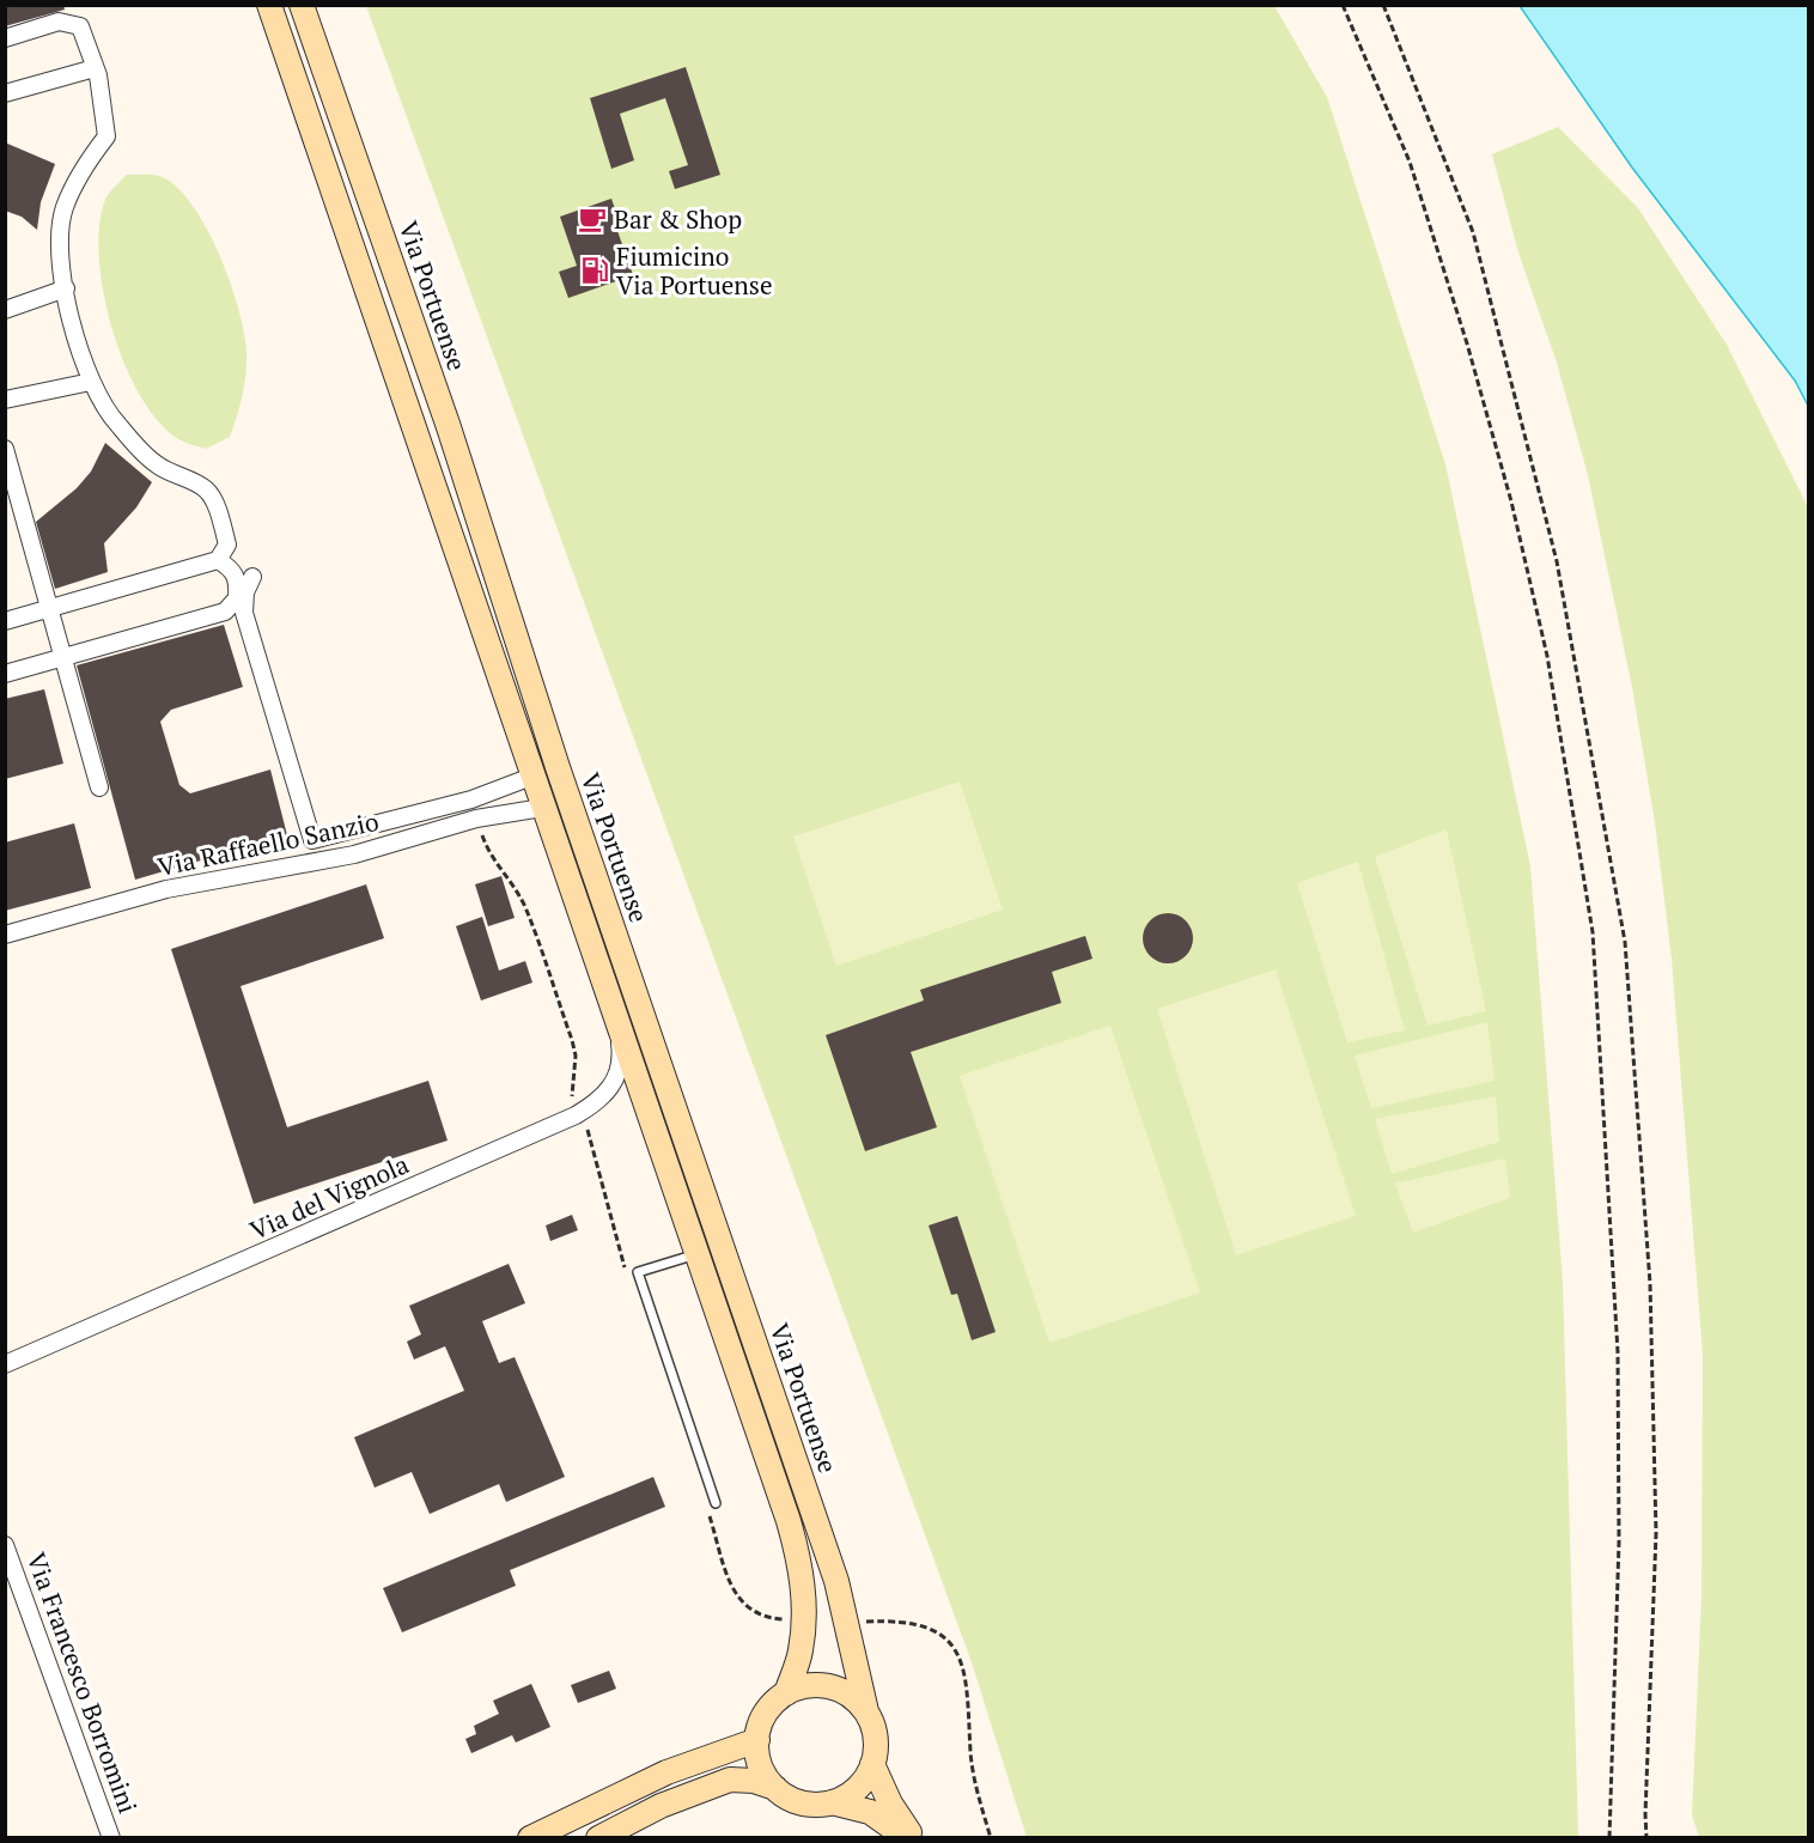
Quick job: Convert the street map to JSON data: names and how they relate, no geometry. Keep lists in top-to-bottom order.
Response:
{
  "streets": {
    "street": [
      "Via Portuense",
      "Via Raffaello Sanzio",
      "Via del Vignola",
      "Via Francesco Borromini"
    ]
  },
  "places": {
    "cafe": ["Bar & Shop"],
    "fuel station": ["Fiumicino Via Portuense"]
  }
}
